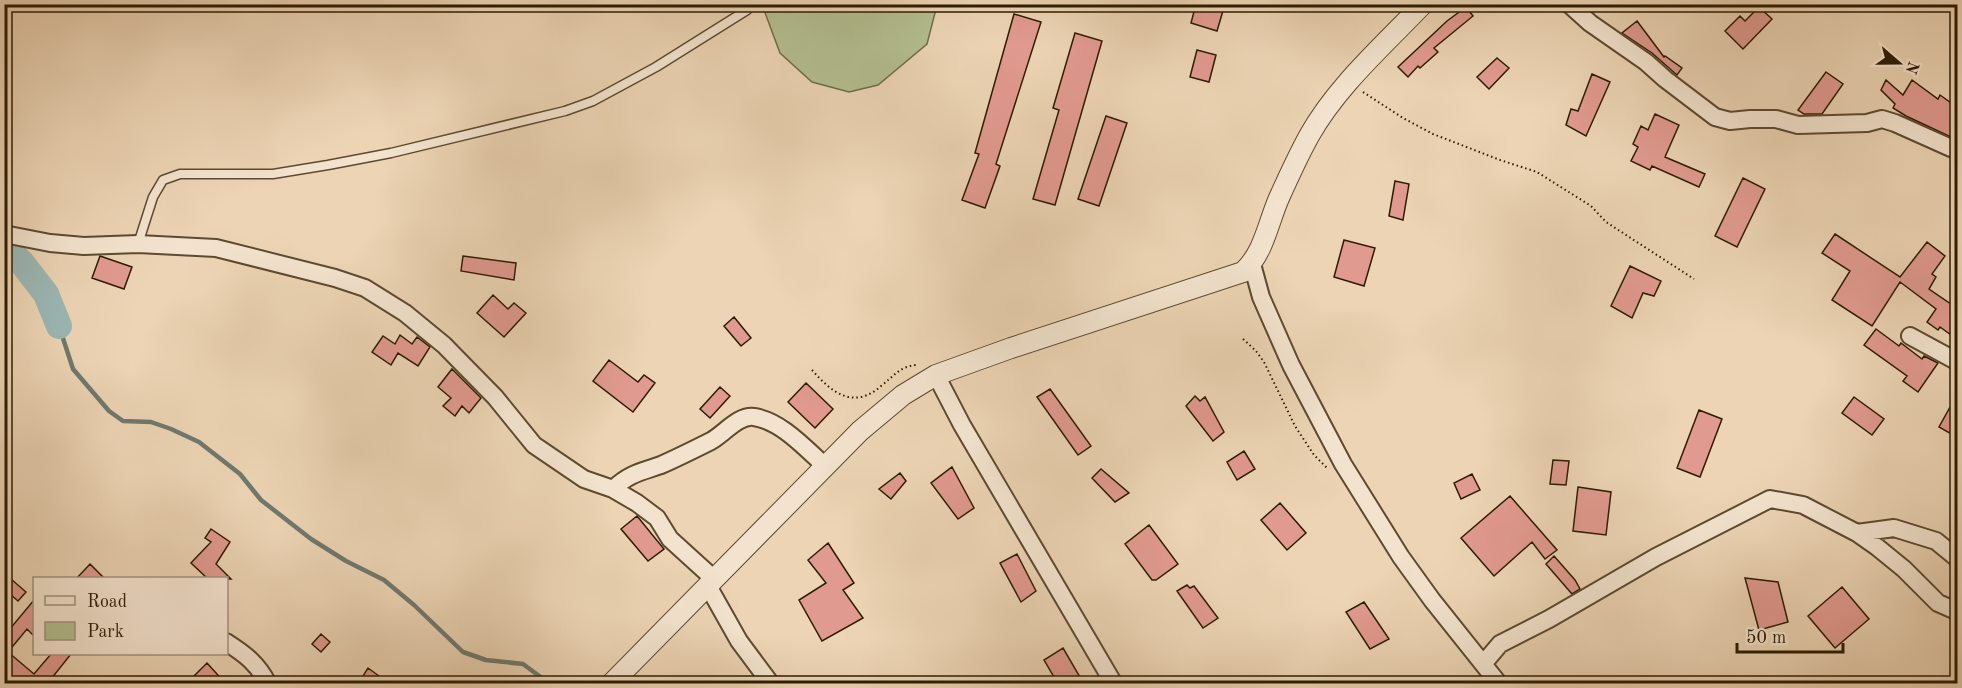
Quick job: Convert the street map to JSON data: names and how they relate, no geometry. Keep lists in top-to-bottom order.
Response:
{
  "legend": ["Road", "Park"],
  "scale_bar": "50 m",
  "north": "right"
}
